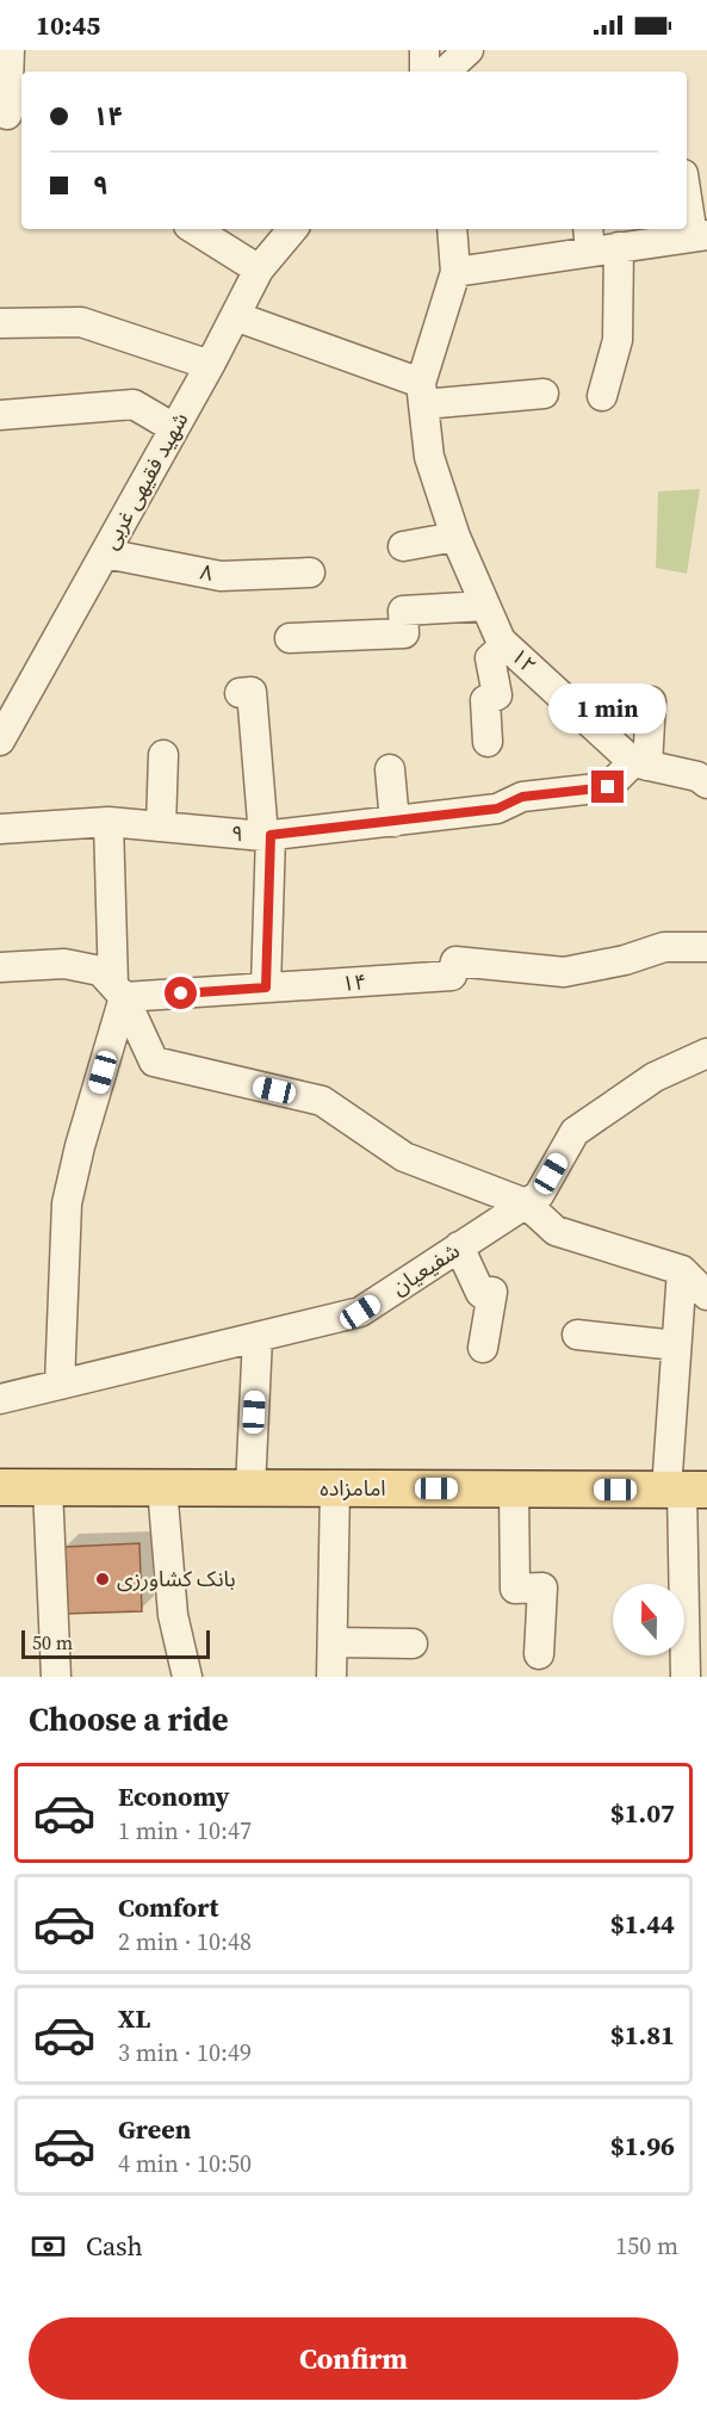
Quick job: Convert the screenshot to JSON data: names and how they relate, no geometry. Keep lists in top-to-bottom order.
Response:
{
  "streets": {
    "main road": ["امامزاده"],
    "street": [
      "شهید فقیهی غربی",
      "۸",
      "۱۲",
      "۹",
      "۱۴",
      "شفیعیان"
    ]
  },
  "crossings": [
    ["شهید فقیهی غربی", "۸"],
    ["۱۲", "۹"]
  ],
  "places": ["بانک کشاورزی"],
  "scale_bar": "50 m",
  "north": "top",
  "page": {
    "status": "10:45",
    "banner": ["۱۴", "۹"],
    "bubble": "1 min",
    "scale": "50 m",
    "heading": "Choose a ride",
    "list": [
      {
        "name": "Economy",
        "note": "1 min · 10:47",
        "value": "$1.07"
      },
      {
        "name": "Comfort",
        "note": "2 min · 10:48",
        "value": "$1.44"
      },
      {
        "name": "XL",
        "note": "3 min · 10:49",
        "value": "$1.81"
      },
      {
        "name": "Green",
        "note": "4 min · 10:50",
        "value": "$1.96"
      }
    ],
    "pay": ["Cash", "150 m"],
    "buttons": "Confirm"
  }
}
